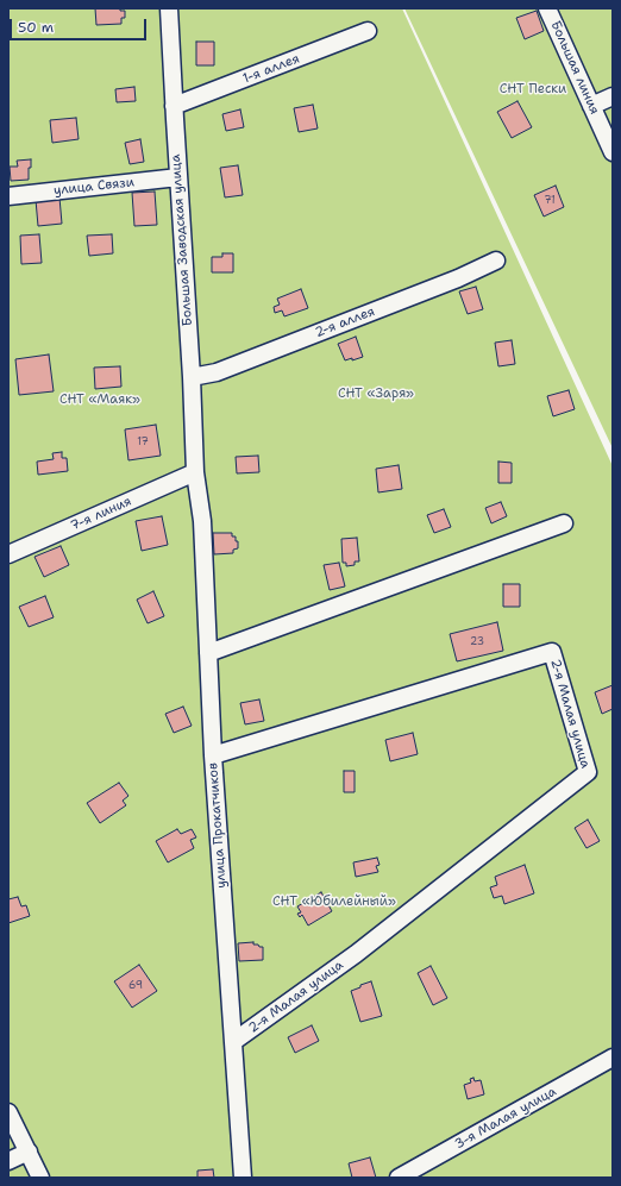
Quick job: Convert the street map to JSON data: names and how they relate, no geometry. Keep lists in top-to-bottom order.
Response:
{
  "streets": {
    "street": [
      "Большая линия",
      "1-я аллея",
      "улица Связи",
      "Большая Заводская улица",
      "2-я аллея",
      "7-я линия",
      "2-я Малая улица",
      "улица Прокатчиков",
      "3-я Малая улица"
    ]
  },
  "crossings": [
    ["1-я аллея", "Большая Заводская улица"],
    ["улица Связи", "Большая Заводская улица"],
    ["Большая Заводская улица", "2-я аллея"],
    ["Большая Заводская улица", "7-я линия"],
    ["Большая Заводская улица", "улица Прокатчиков"],
    ["7-я линия", "улица Прокатчиков"],
    ["2-я Малая улица", "улица Прокатчиков"]
  ],
  "parks": [
    "СНТ Пески",
    "СНТ «Заря»",
    "СНТ «Маяк»",
    "СНТ «Юбилейный»"
  ],
  "house_numbers": [
    "71",
    "17",
    "23",
    "69"
  ],
  "scale_bar": "50 m"
}
